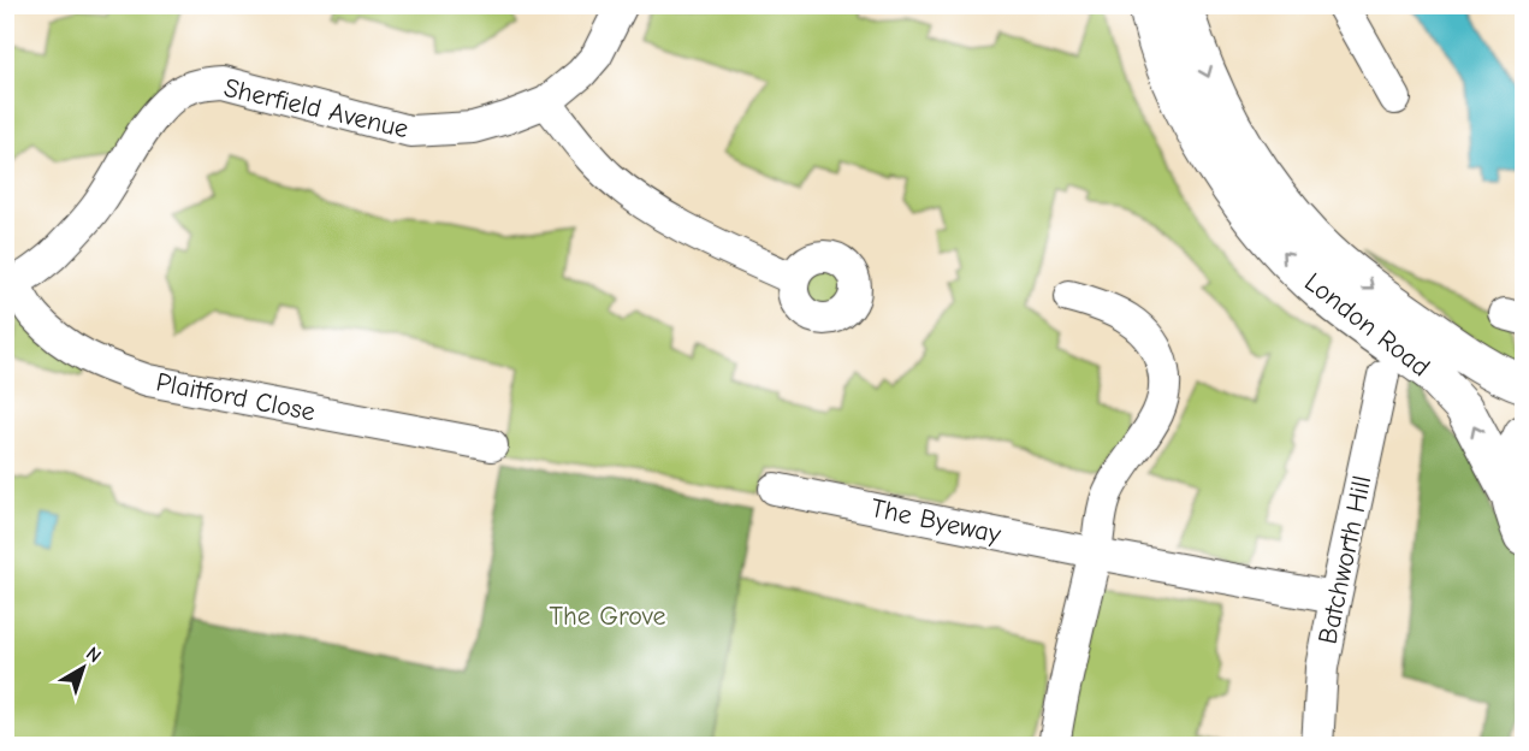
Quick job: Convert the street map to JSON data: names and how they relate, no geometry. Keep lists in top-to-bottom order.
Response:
{
  "streets": {
    "main road": ["London Road"],
    "street": [
      "Sherfield Avenue",
      "Plaitford Close",
      "The Byeway",
      "Batchworth Hill"
    ]
  },
  "crossings": [
    ["Sherfield Avenue", "Plaitford Close"],
    ["The Byeway", "Batchworth Hill"]
  ],
  "parks": ["The Grove"],
  "north": "top right"
}
